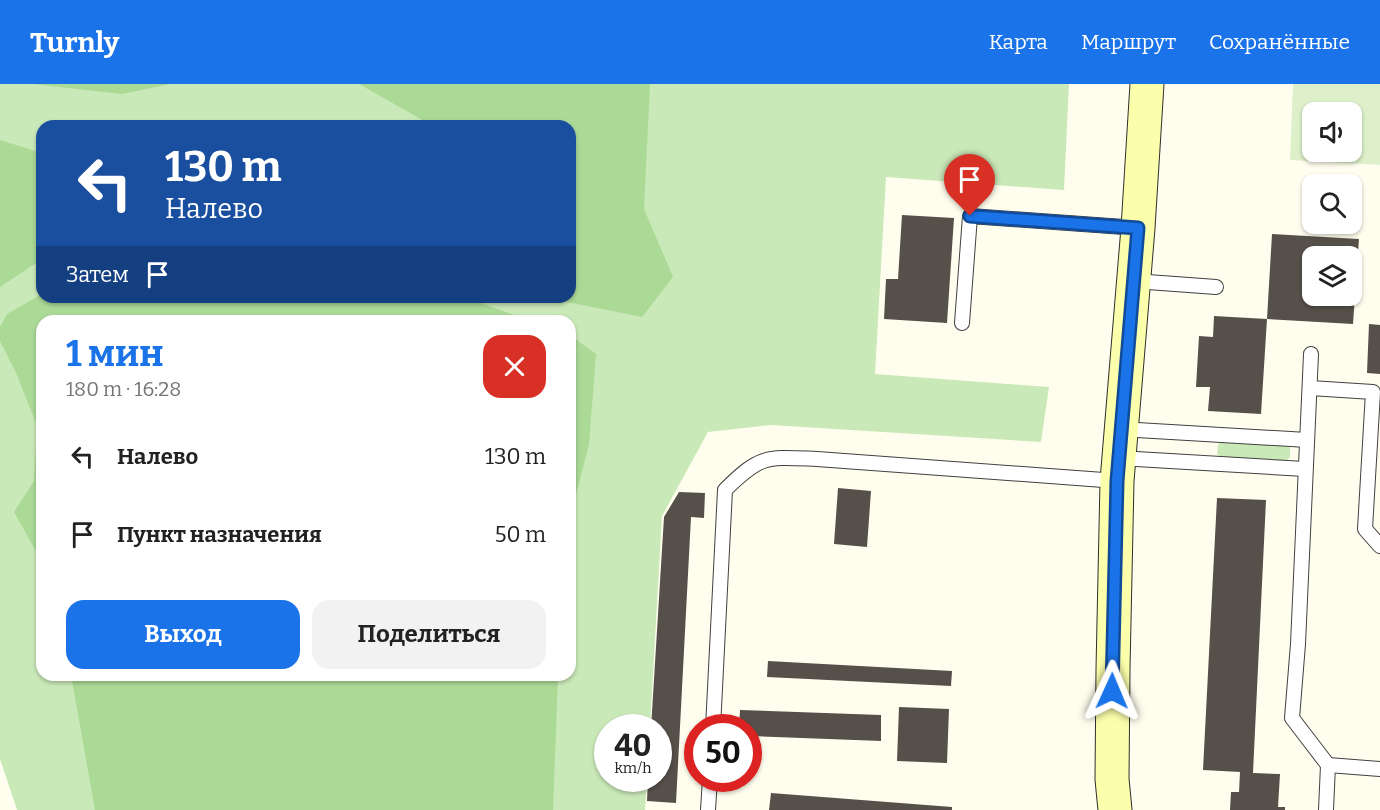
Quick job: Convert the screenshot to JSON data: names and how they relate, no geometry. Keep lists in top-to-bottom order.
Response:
{
  "page": {
    "header": "Turnly",
    "nav": ["Карта", "Маршрут", "Сохранённые"],
    "turn": ["130 m", "Налево"],
    "then": "Затем",
    "heading": ["1 мин", "180 m · 16:28"],
    "list": [
      {
        "name": "Налево",
        "value": "130 m"
      },
      {
        "name": "Пункт назначения",
        "value": "50 m"
      }
    ],
    "buttons": ["Выход", "Поделиться"],
    "speed": "40 km/h",
    "limit": "50"
  }
}
